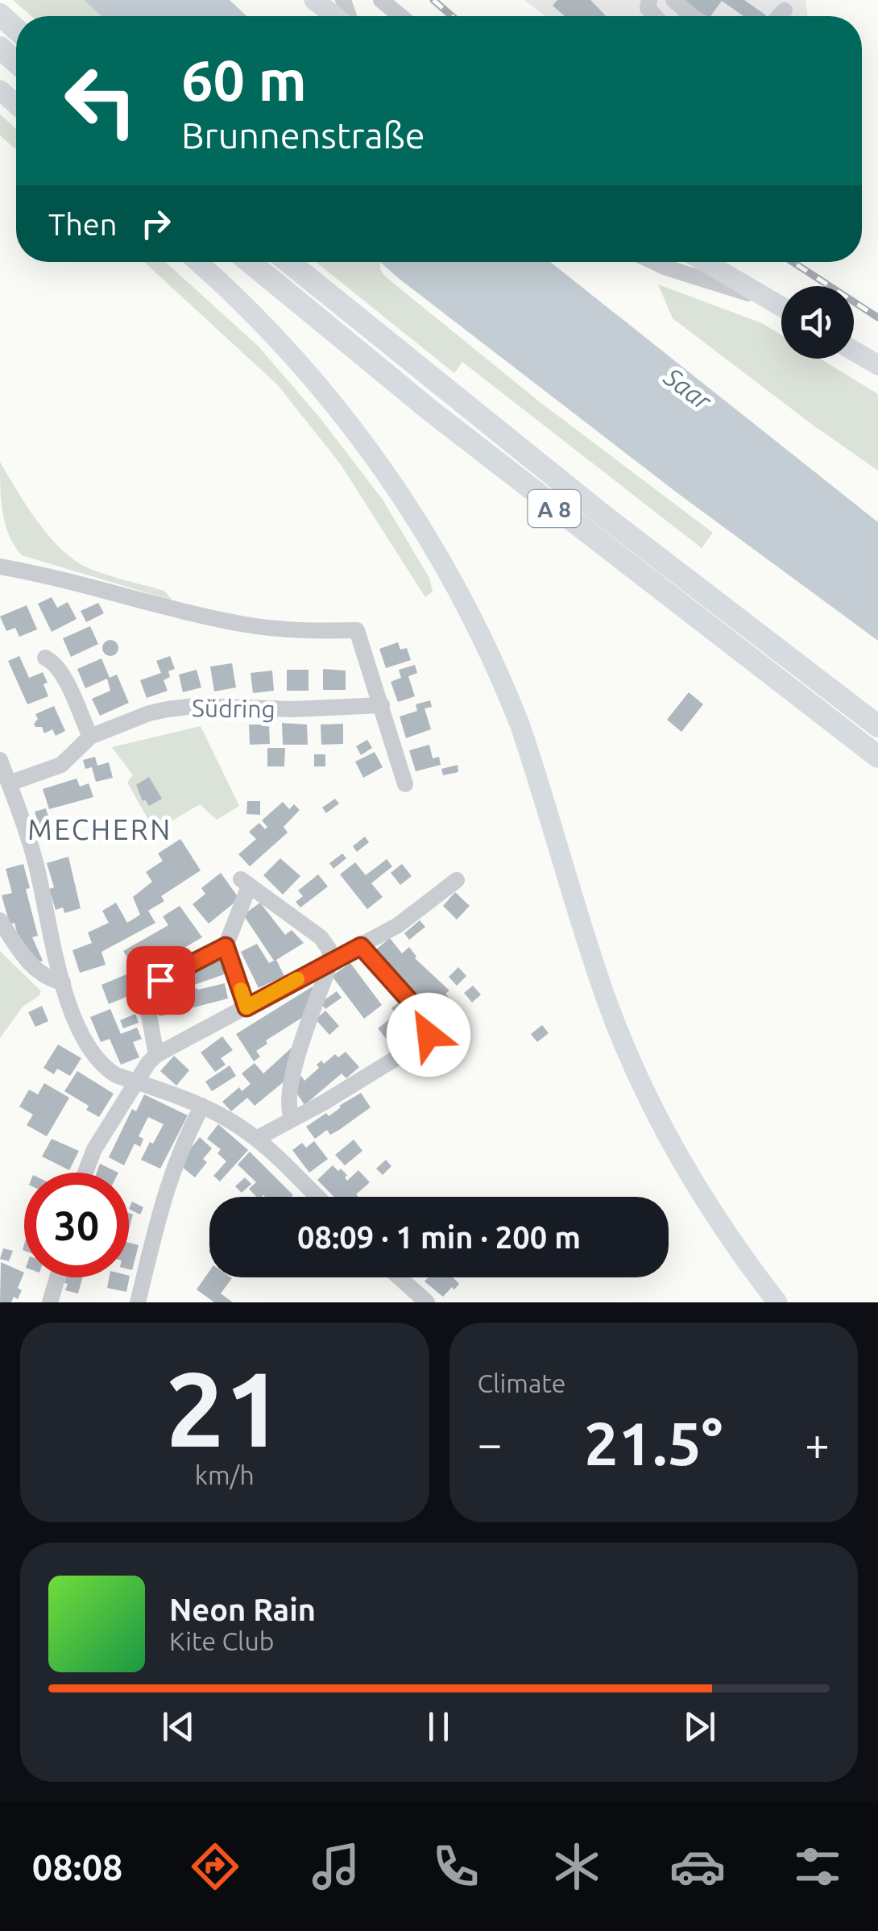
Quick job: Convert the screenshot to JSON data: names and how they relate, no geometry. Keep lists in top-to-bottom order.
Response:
{
  "streets": {
    "highway": ["A 8"],
    "street": ["Südring"]
  },
  "districts": ["MECHERN"],
  "water": ["Saar"],
  "page": {
    "turn": ["60 m", "Brunnenstraße"],
    "then": "Then",
    "limit": "30",
    "trip": "08:09 · 1 min · 200 m",
    "tile": [
      ["21", "km/h"],
      "Climate"
    ],
    "heat": ["−", "21.5°", "+"],
    "song": ["Neon Rain", "Kite Club"],
    "tabs": "08:08"
  }
}
